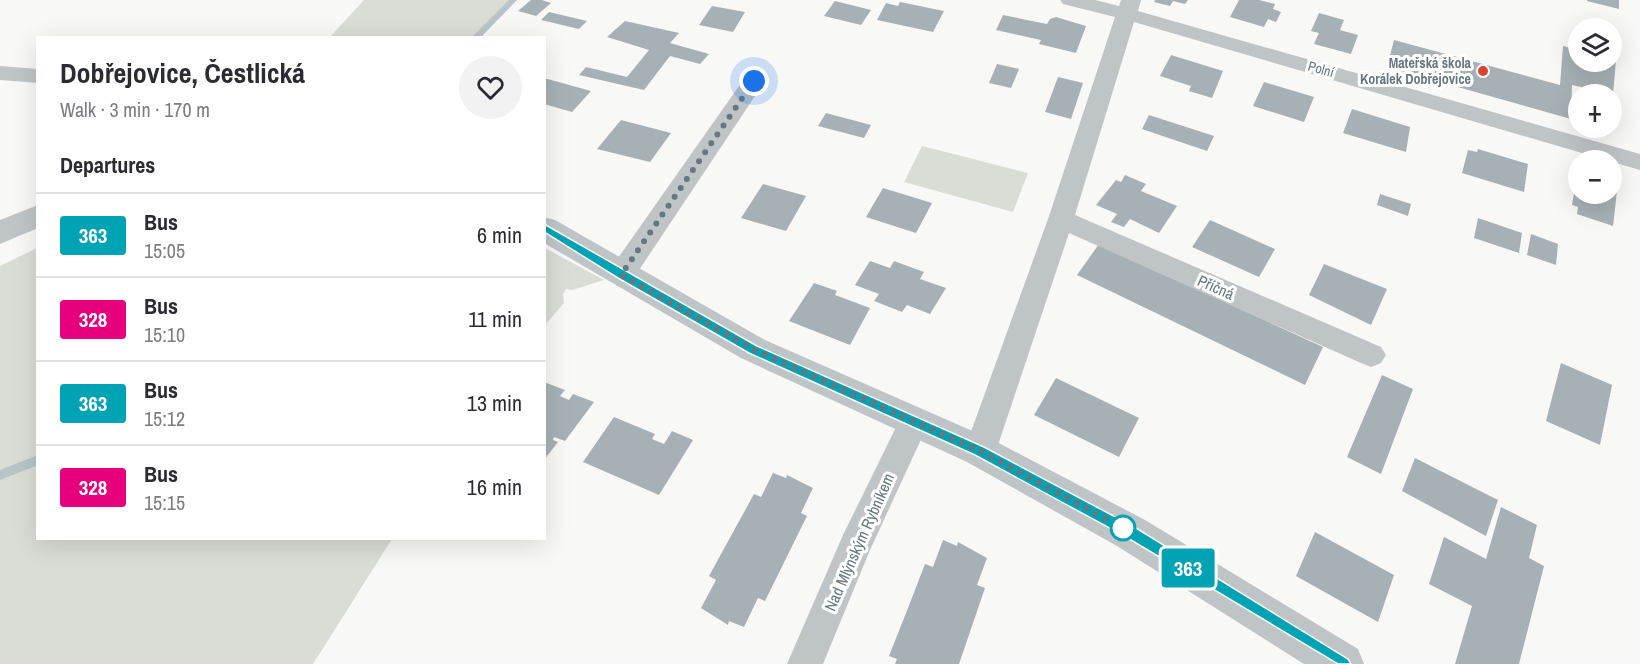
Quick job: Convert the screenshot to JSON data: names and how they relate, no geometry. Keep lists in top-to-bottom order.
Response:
{
  "streets": {
    "street": ["Polní", "Příčná", "Nad Mlýnským Rybníkem"]
  },
  "places": ["Mateřská škola Korálek Dobřejovice"],
  "lines": ["bus line 363"],
  "page": {
    "on_map": "363",
    "map_buttons": ["+", "−"],
    "heading": [
      ["Dobřejovice, Čestlická", "Walk · 3 min · 170 m"],
      "Departures"
    ],
    "list": [
      {
        "mark": "363",
        "name": "Bus",
        "note": "15:05",
        "value": "6 min"
      },
      {
        "mark": "328",
        "name": "Bus",
        "note": "15:10",
        "value": "11 min"
      },
      {
        "mark": "363",
        "name": "Bus",
        "note": "15:12",
        "value": "13 min"
      },
      {
        "mark": "328",
        "name": "Bus",
        "note": "15:15",
        "value": "16 min"
      }
    ]
  }
}
